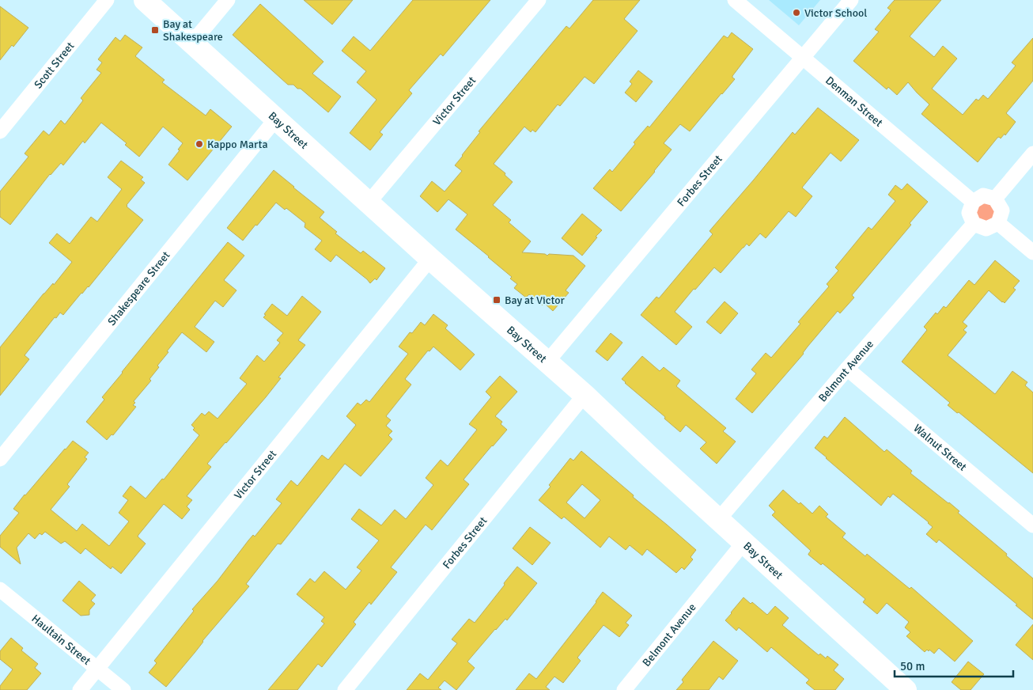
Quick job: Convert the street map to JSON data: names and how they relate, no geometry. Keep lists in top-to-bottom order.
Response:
{
  "streets": {
    "main road": ["Bay Street"],
    "street": [
      "Scott Street",
      "Denman Street",
      "Victor Street",
      "Forbes Street",
      "Shakespeare Street",
      "Belmont Avenue",
      "Walnut Street",
      "Haultain Street"
    ]
  },
  "crossings": [
    ["Denman Street", "Forbes Street"],
    ["Denman Street", "Belmont Avenue"],
    ["Victor Street", "Bay Street"],
    ["Victor Street", "Haultain Street"],
    ["Bay Street", "Forbes Street"],
    ["Bay Street", "Shakespeare Street"],
    ["Bay Street", "Belmont Avenue"],
    ["Belmont Avenue", "Walnut Street"]
  ],
  "places": {
    "other": ["Victor School", "Kappo Marta"],
    "transit": ["Bay at Shakespeare", "Bay at Victor"]
  },
  "scale_bar": "50 m"
}
